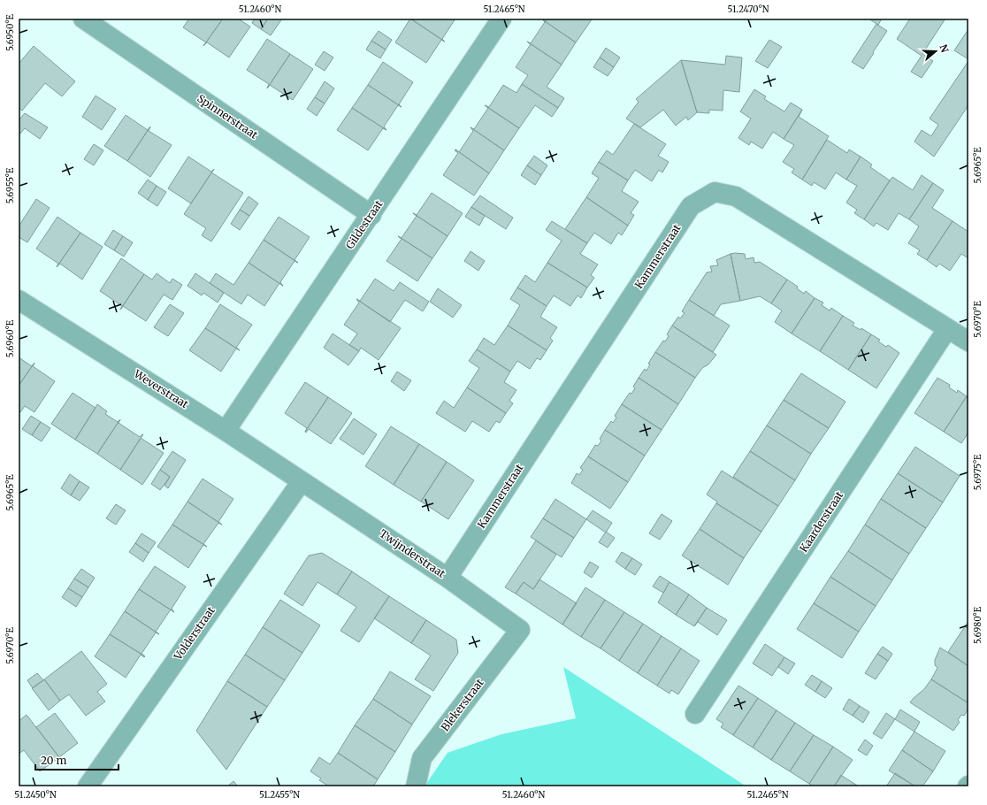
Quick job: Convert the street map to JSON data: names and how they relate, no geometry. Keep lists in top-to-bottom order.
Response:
{
  "streets": {
    "street": [
      "Spinnerstraat",
      "Gildestraat",
      "Kammerstraat",
      "Weverstraat",
      "Kaarderstraat",
      "Twijnderstraat",
      "Volderstraat",
      "Blekerstraat"
    ]
  },
  "crossings": [
    ["Spinnerstraat", "Gildestraat"],
    ["Gildestraat", "Weverstraat"],
    ["Kammerstraat", "Kaarderstraat"],
    ["Kammerstraat", "Twijnderstraat"],
    ["Weverstraat", "Twijnderstraat"],
    ["Weverstraat", "Volderstraat"],
    ["Twijnderstraat", "Volderstraat"],
    ["Twijnderstraat", "Blekerstraat"]
  ],
  "scale_bar": "20 m",
  "north": "right",
  "coordinates": [
    "51.2460°N",
    "51.2465°N",
    "51.2470°N",
    "5.6950°E",
    "5.6965°E",
    "5.6955°E",
    "5.6970°E",
    "5.6960°E",
    "5.6975°E",
    "5.6980°E",
    "51.2450°N",
    "51.2455°N"
  ]
}
